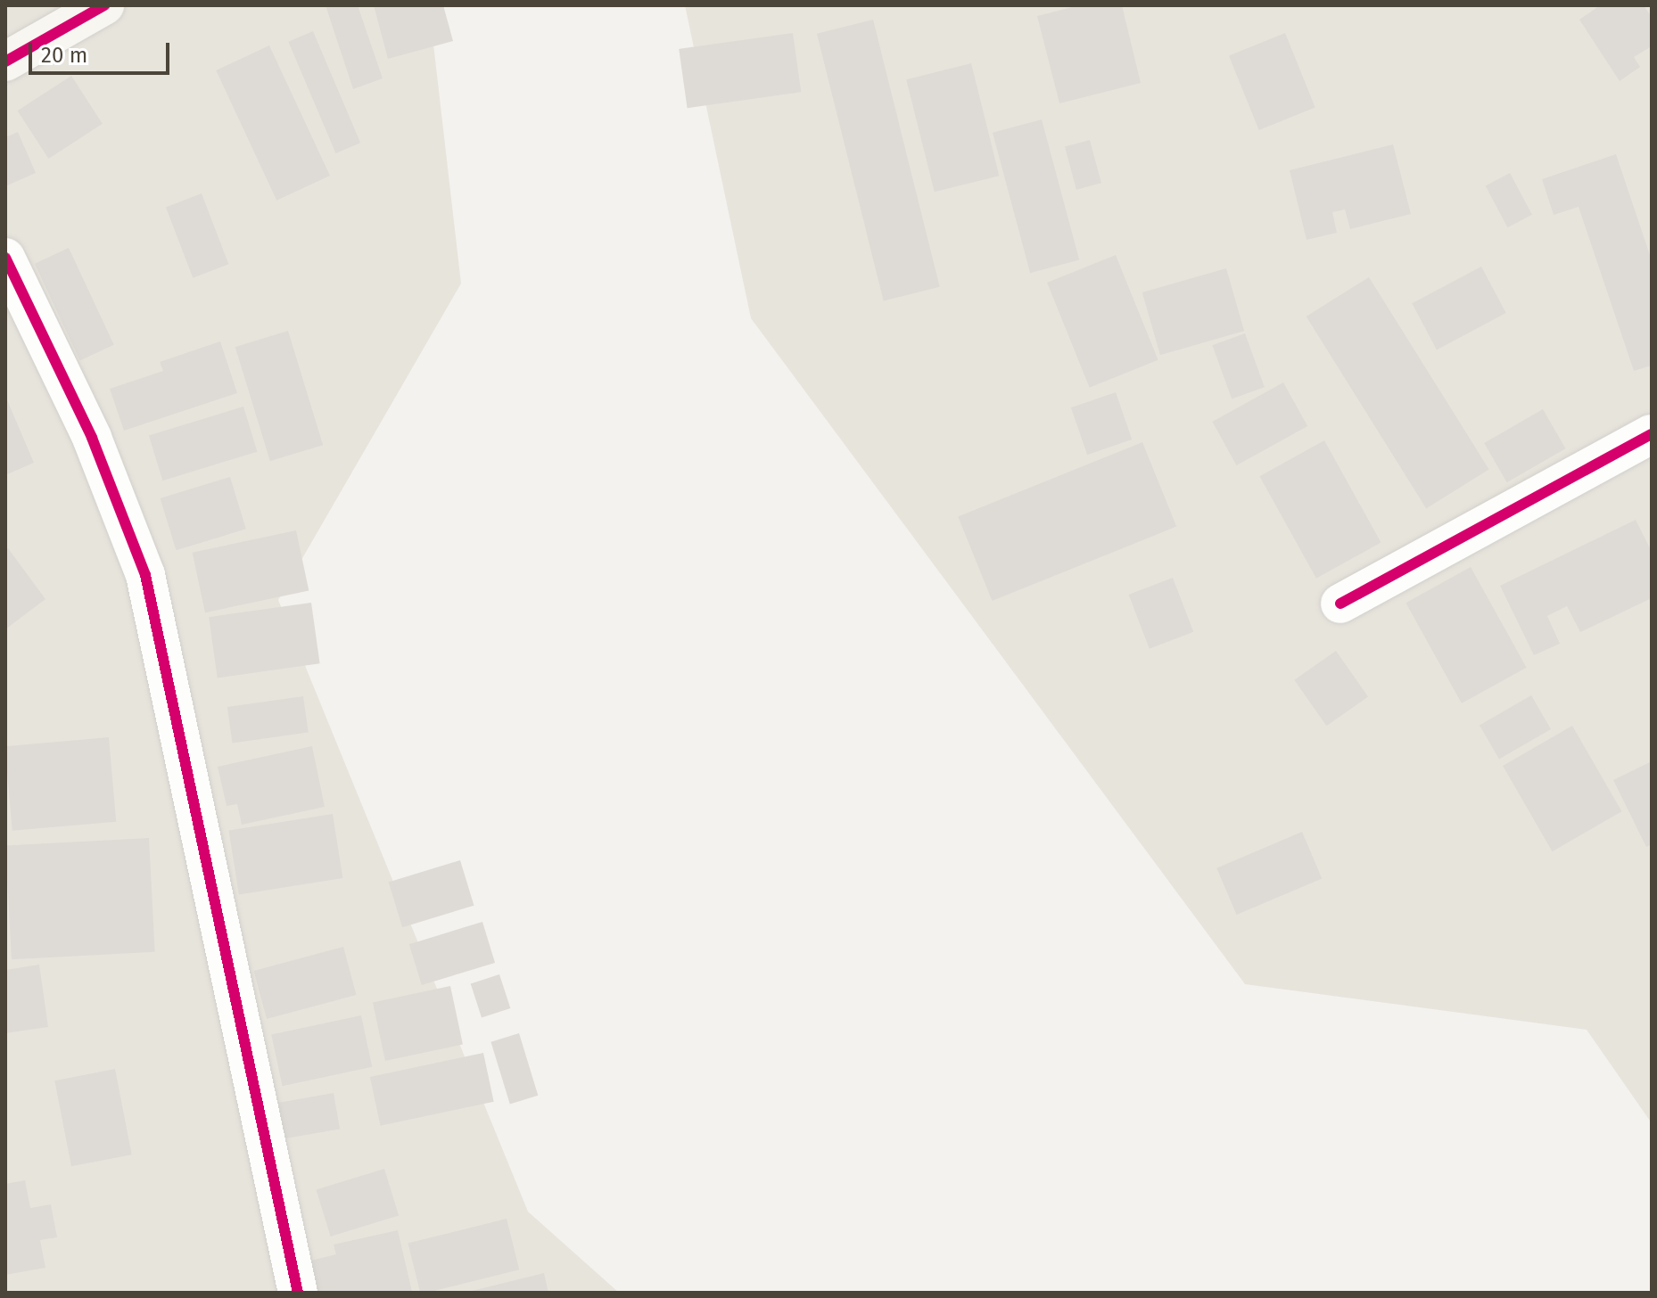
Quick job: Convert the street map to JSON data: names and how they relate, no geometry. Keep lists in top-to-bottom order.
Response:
{
  "scale_bar": "20 m"
}
